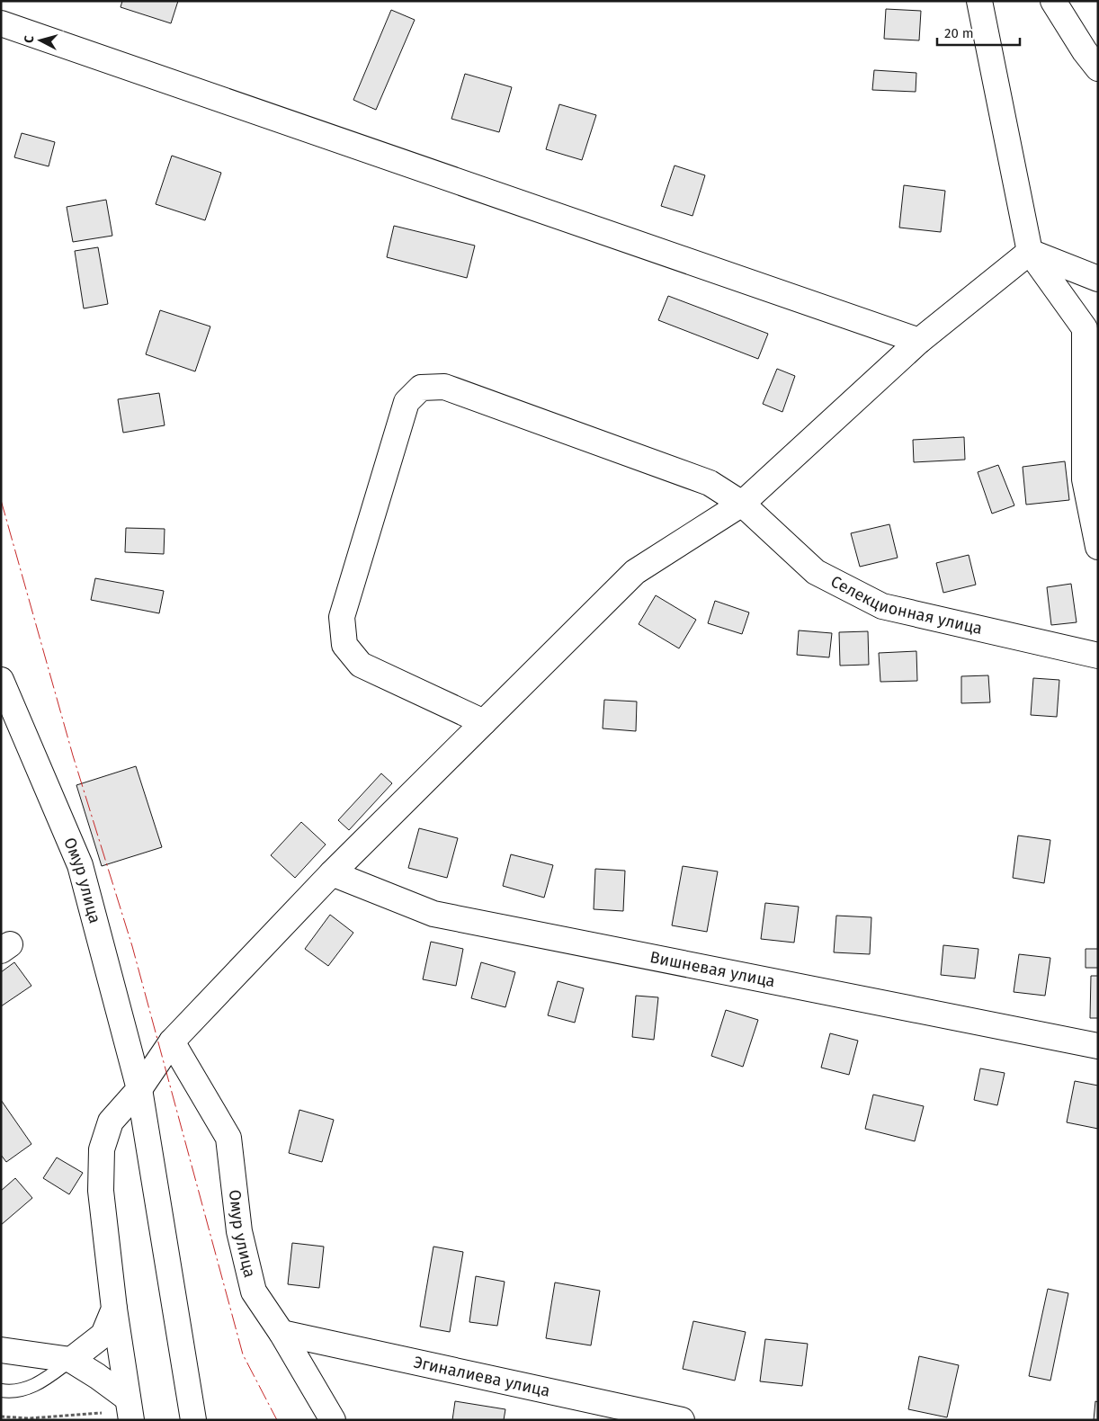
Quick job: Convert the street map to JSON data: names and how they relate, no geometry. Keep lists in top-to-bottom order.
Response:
{
  "streets": {
    "street": [
      "Селекционная улица",
      "Омур улица",
      "Вишневая улица",
      "Эгиналиева улица"
    ]
  },
  "crossings": [
    ["Омур улица", "Эгиналиева улица"]
  ],
  "scale_bar": "20 m",
  "north": "left"
}
